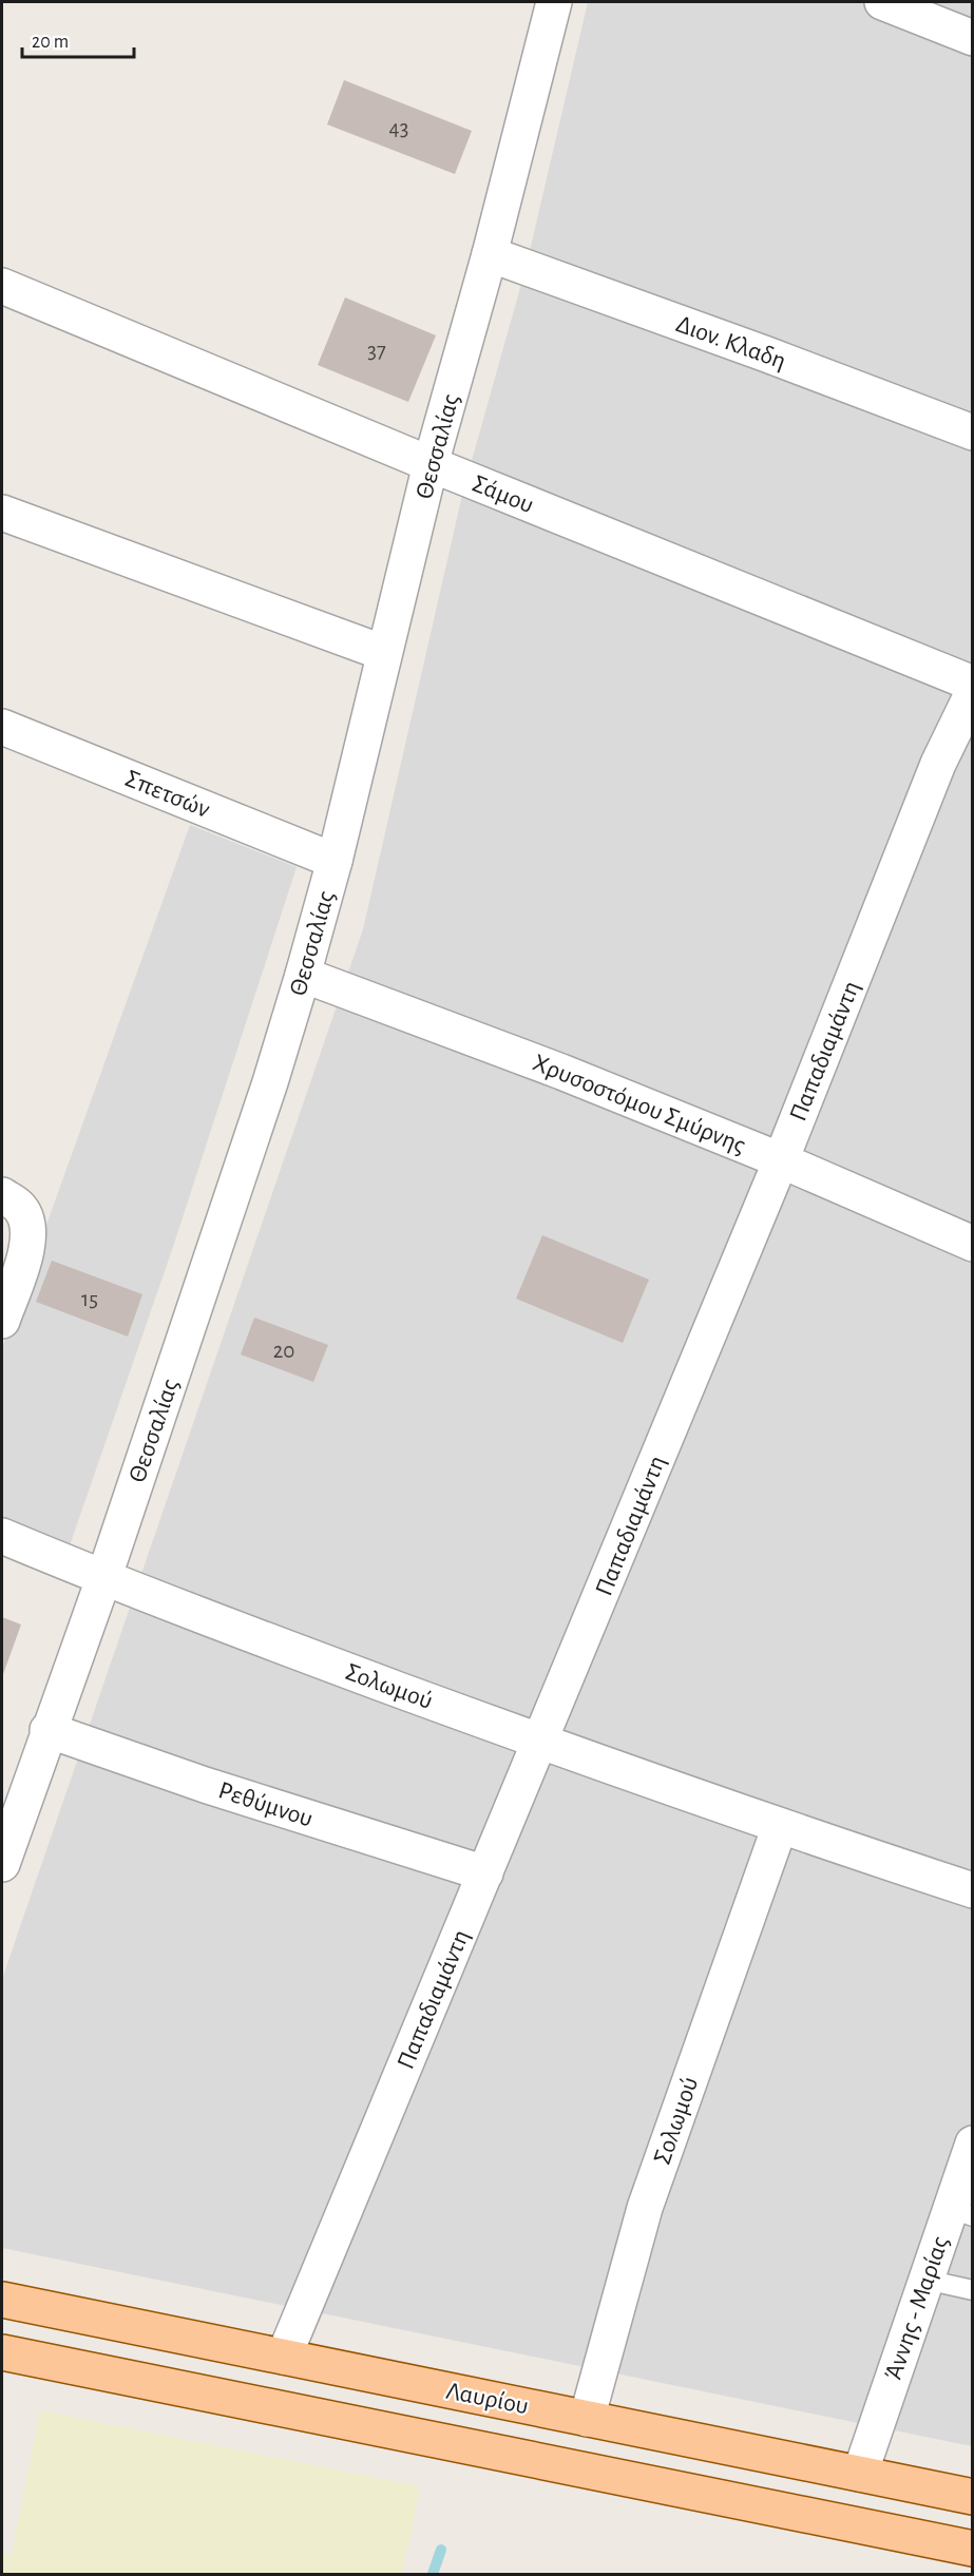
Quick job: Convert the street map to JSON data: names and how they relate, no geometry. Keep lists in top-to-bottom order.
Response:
{
  "streets": {
    "main road": ["Λαυρίου"],
    "street": [
      "Διον. Κλαδη",
      "Θεσσαλίας",
      "Σάμου",
      "Σπετσών",
      "Παπαδιαμάντη",
      "Χρυσοστόμου Σμύρνης",
      "Σολωμού",
      "Ρεθύμνου",
      "Άννης - Μαρίας"
    ]
  },
  "crossings": [
    ["Διον. Κλαδη", "Θεσσαλίας"],
    ["Θεσσαλίας", "Σάμου"],
    ["Θεσσαλίας", "Σπετσών"],
    ["Θεσσαλίας", "Χρυσοστόμου Σμύρνης"],
    ["Θεσσαλίας", "Σολωμού"],
    ["Θεσσαλίας", "Ρεθύμνου"],
    ["Παπαδιαμάντη", "Χρυσοστόμου Σμύρνης"],
    ["Παπαδιαμάντη", "Σολωμού"],
    ["Παπαδιαμάντη", "Ρεθύμνου"],
    ["Παπαδιαμάντη", "Λαυρίου"],
    ["Σολωμού", "Λαυρίου"],
    ["Άννης - Μαρίας", "Λαυρίου"]
  ],
  "house_numbers": [
    "43",
    "37",
    "15",
    "20"
  ],
  "scale_bar": "20 m"
}
